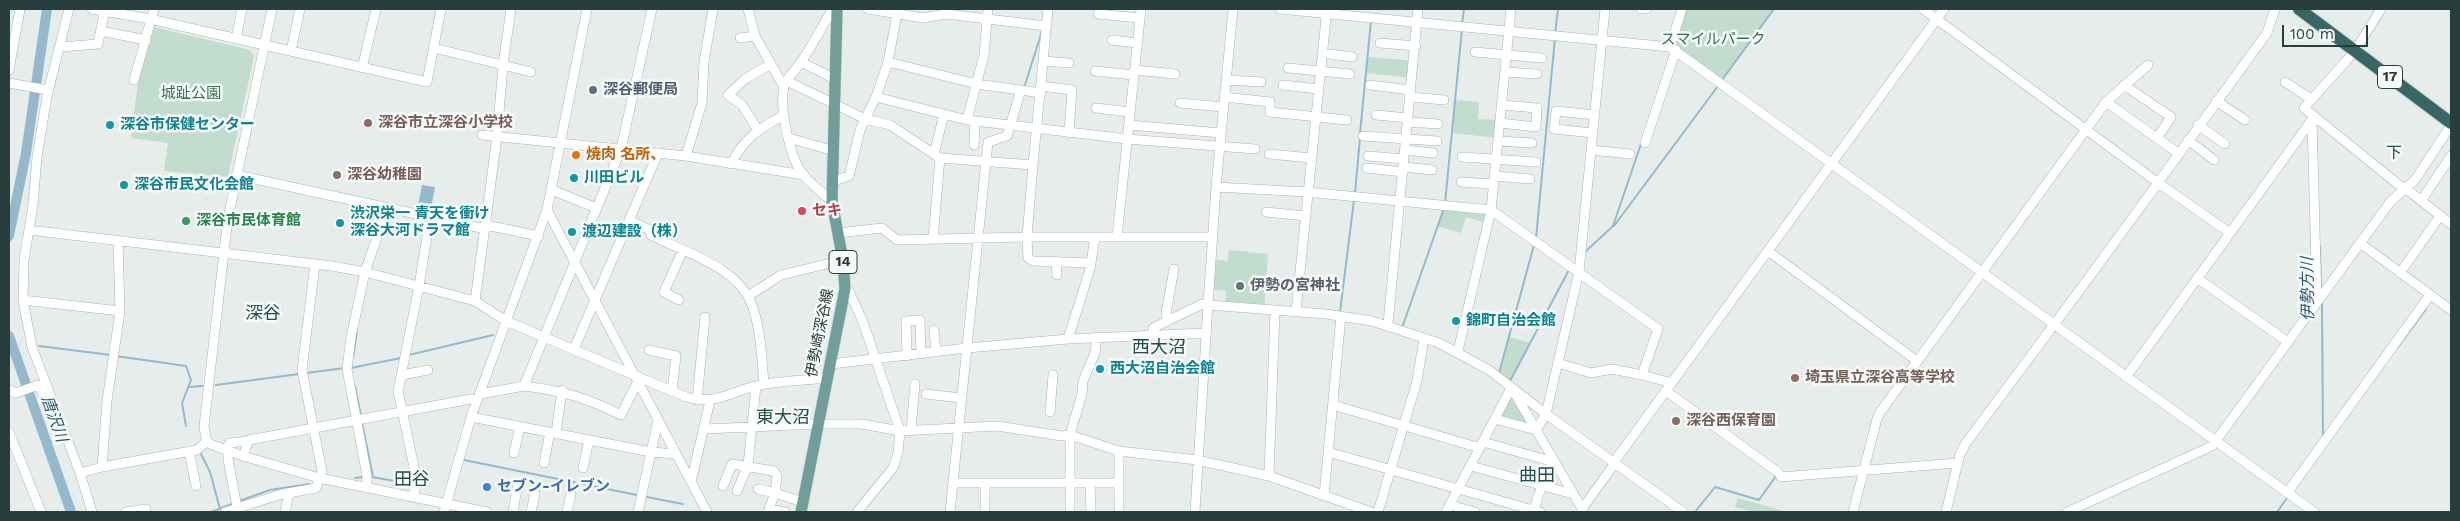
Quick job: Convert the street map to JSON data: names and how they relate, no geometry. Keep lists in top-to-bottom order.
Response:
{
  "streets": {
    "highway": ["17"],
    "main road": ["14", "伊勢崎深谷線"]
  },
  "districts": [
    "下",
    "深谷",
    "西大沼",
    "東大沼",
    "曲田",
    "田谷"
  ],
  "water": ["伊勢方川", "唐沢川"],
  "parks": ["スマイルパーク", "城趾公園"],
  "places": [
    "深谷郵便局",
    "深谷市立深谷小学校",
    "深谷市保健センター",
    "焼肉 名所、",
    "深谷幼稚園",
    "川田ビル",
    "深谷市民文化会館",
    "セキ",
    "深谷市民体育館",
    "渋沢栄一 青天を衝け 深谷大河ドラマ館",
    "渡辺建設（株）",
    "伊勢の宮神社",
    "錦町自治会館",
    "西大沼自治会館",
    "埼玉県立深谷高等学校",
    "深谷西保育園",
    "セブン-イレブン"
  ],
  "scale_bar": "100 m"
}
